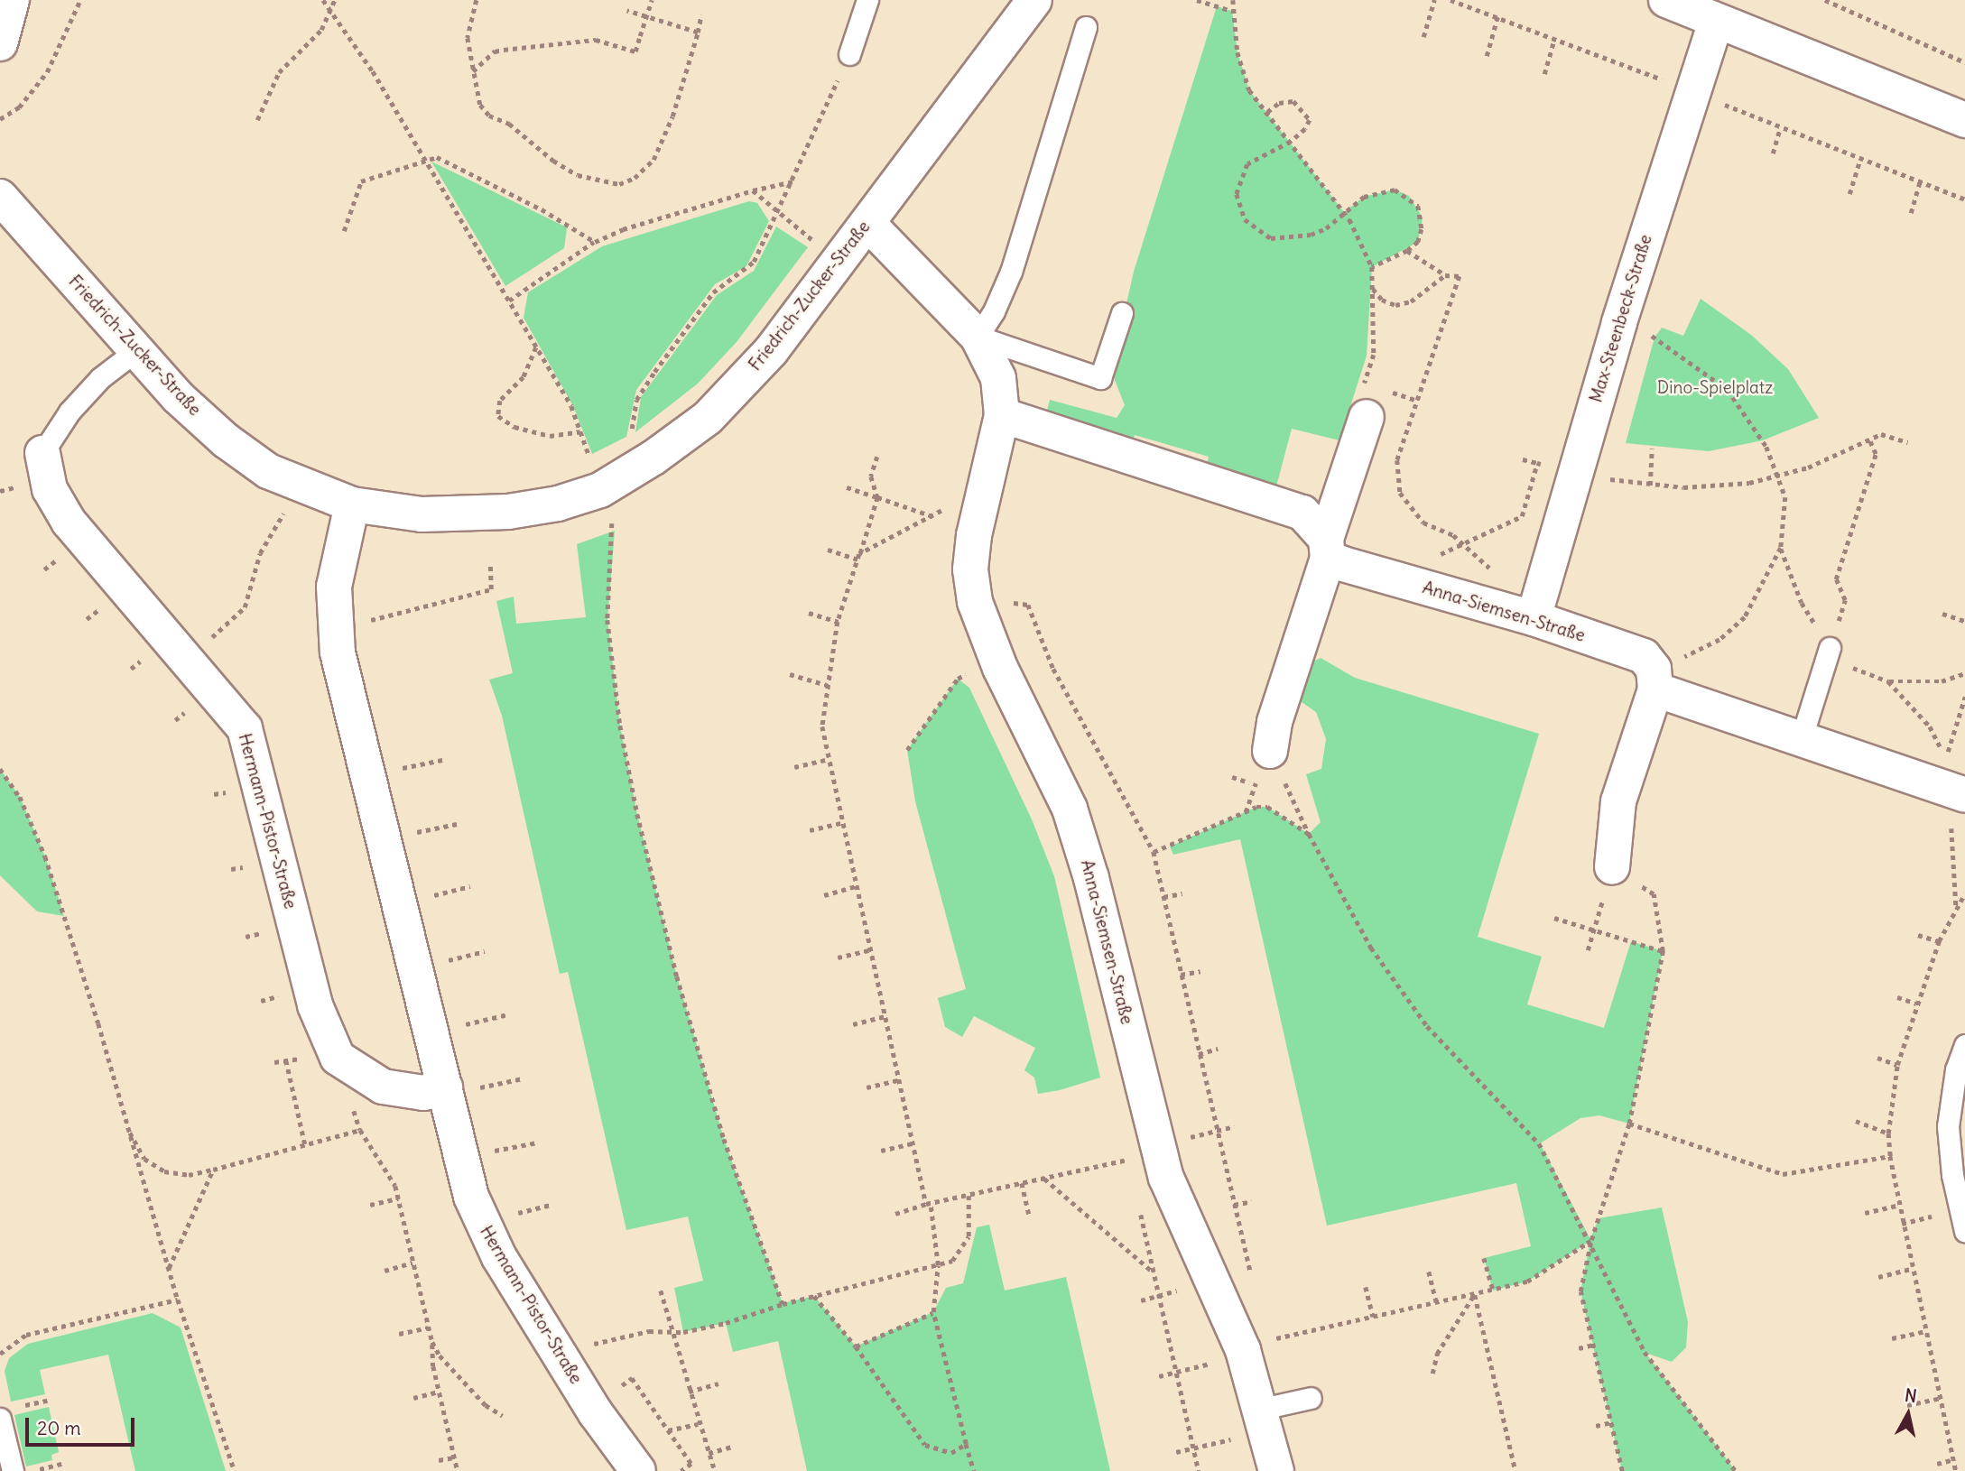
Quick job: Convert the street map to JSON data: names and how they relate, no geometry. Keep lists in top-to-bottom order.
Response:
{
  "streets": {
    "street": [
      "Friedrich-Zucker-Straße",
      "Max-Steenbeck-Straße",
      "Anna-Siemsen-Straße",
      "Hermann-Pistor-Straße"
    ]
  },
  "crossings": [
    ["Friedrich-Zucker-Straße", "Anna-Siemsen-Straße"],
    ["Friedrich-Zucker-Straße", "Hermann-Pistor-Straße"],
    ["Max-Steenbeck-Straße", "Anna-Siemsen-Straße"]
  ],
  "parks": ["Dino-Spielplatz"],
  "scale_bar": "20 m",
  "north": "top"
}
